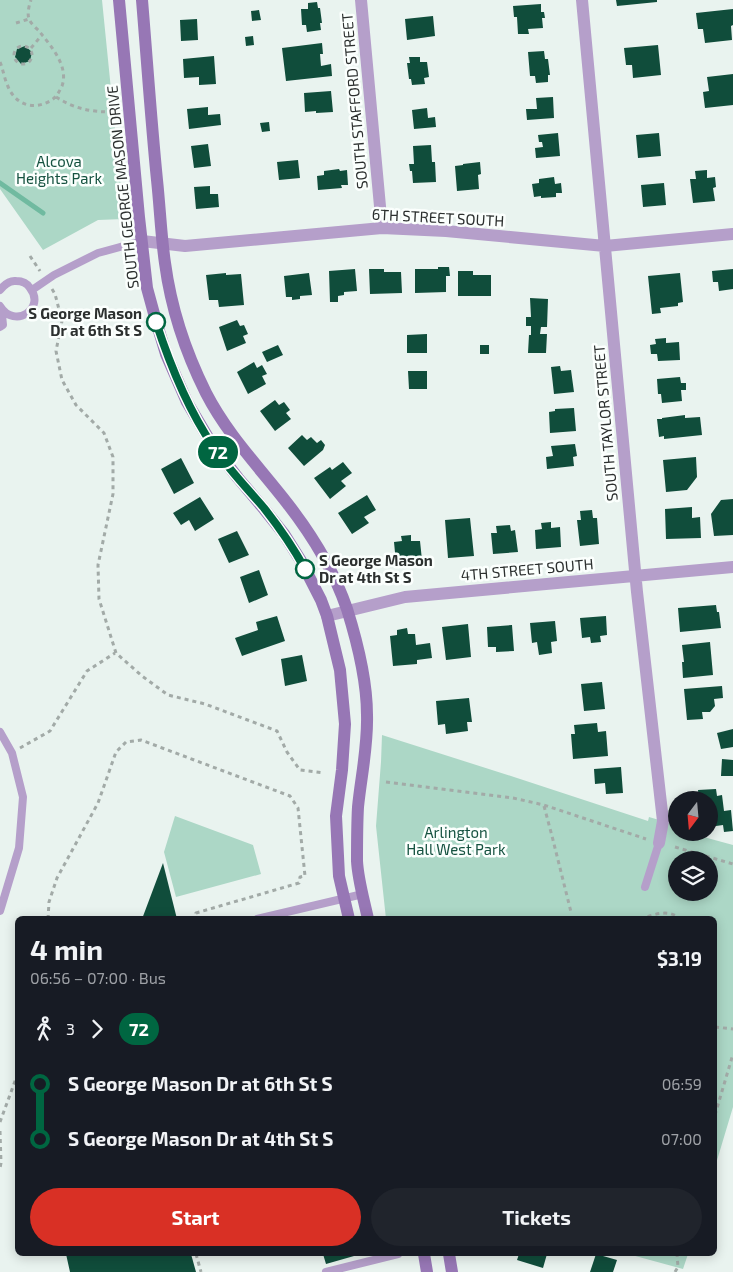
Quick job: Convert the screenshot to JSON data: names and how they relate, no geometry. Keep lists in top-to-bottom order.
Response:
{
  "streets": {
    "main road": ["SOUTH GEORGE MASON DRIVE"],
    "street": [
      "SOUTH STAFFORD STREET",
      "6TH STREET SOUTH",
      "SOUTH TAYLOR STREET",
      "4TH STREET SOUTH"
    ]
  },
  "crossings": [
    ["SOUTH STAFFORD STREET", "6TH STREET SOUTH"],
    ["SOUTH GEORGE MASON DRIVE", "6TH STREET SOUTH"],
    ["SOUTH GEORGE MASON DRIVE", "4TH STREET SOUTH"],
    ["6TH STREET SOUTH", "SOUTH TAYLOR STREET"],
    ["SOUTH TAYLOR STREET", "4TH STREET SOUTH"]
  ],
  "parks": ["Alcova Heights Park", "Arlington Hall West Park"],
  "places": ["S George Mason Dr at 6th St S", "S George Mason Dr at 4th St S"],
  "lines": ["bus line 72"],
  "north": "bottom",
  "page": {
    "on_map": "72",
    "heading": ["4 min", "06:56 – 07:00 · Bus", "$3.19"],
    "legs": ["3", "72"],
    "list": [
      {
        "name": "S George Mason Dr at 6th St S",
        "value": "06:59"
      },
      {
        "name": "S George Mason Dr at 4th St S",
        "value": "07:00"
      }
    ],
    "buttons": ["Start", "Tickets"]
  }
}
